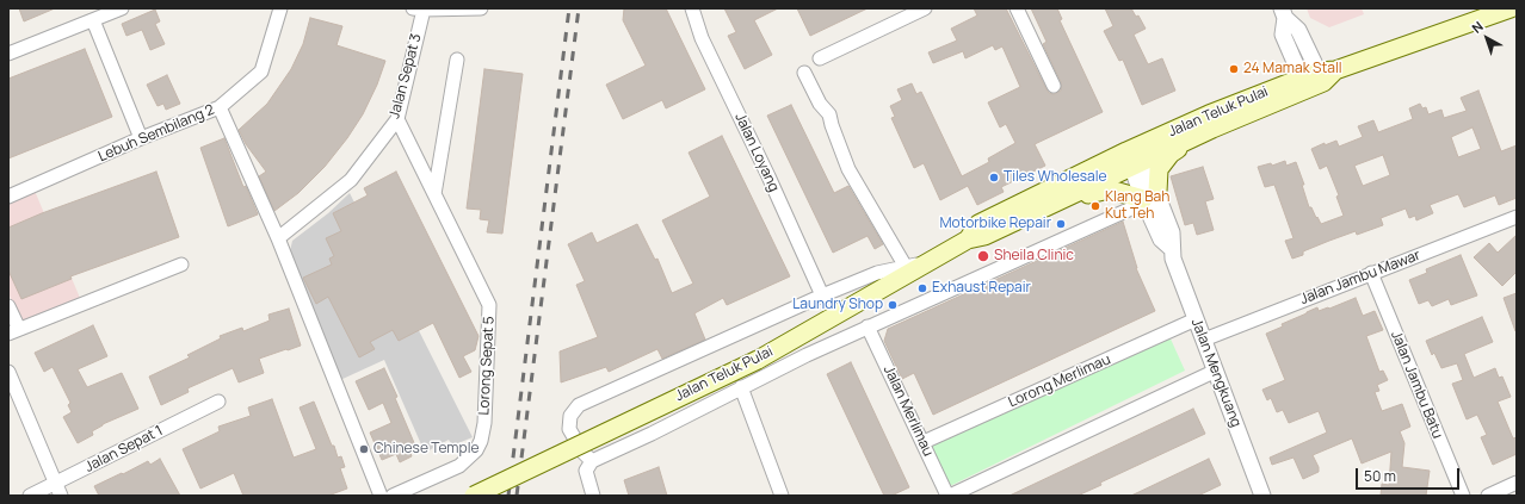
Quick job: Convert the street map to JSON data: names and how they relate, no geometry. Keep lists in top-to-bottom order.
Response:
{
  "streets": {
    "main road": ["Jalan Teluk Pulai"],
    "street": [
      "Jalan Sepat 3",
      "Lebuh Sembilang 2",
      "Jalan Loyang",
      "Jalan Jambu Mawar",
      "Lorong Sepat 5",
      "Jalan Mengkuang",
      "Lorong Merlimau",
      "Jalan Jambu Batu",
      "Jalan Merlimau",
      "Jalan Sepat 1"
    ]
  },
  "crossings": [
    ["Jalan Sepat 3", "Lorong Sepat 5"],
    ["Jalan Teluk Pulai", "Jalan Mengkuang"],
    ["Jalan Jambu Mawar", "Jalan Mengkuang"],
    ["Jalan Jambu Mawar", "Jalan Jambu Batu"],
    ["Jalan Mengkuang", "Lorong Merlimau"],
    ["Lorong Merlimau", "Jalan Merlimau"]
  ],
  "places": [
    "24 Mamak Stall",
    "Tiles Wholesale",
    "Klang Bah Kut Teh",
    "Motorbike Repair",
    "Sheila Clinic",
    "Exhaust Repair",
    "Laundry Shop",
    "Chinese Temple"
  ],
  "scale_bar": "50 m",
  "north": "top left"
}
